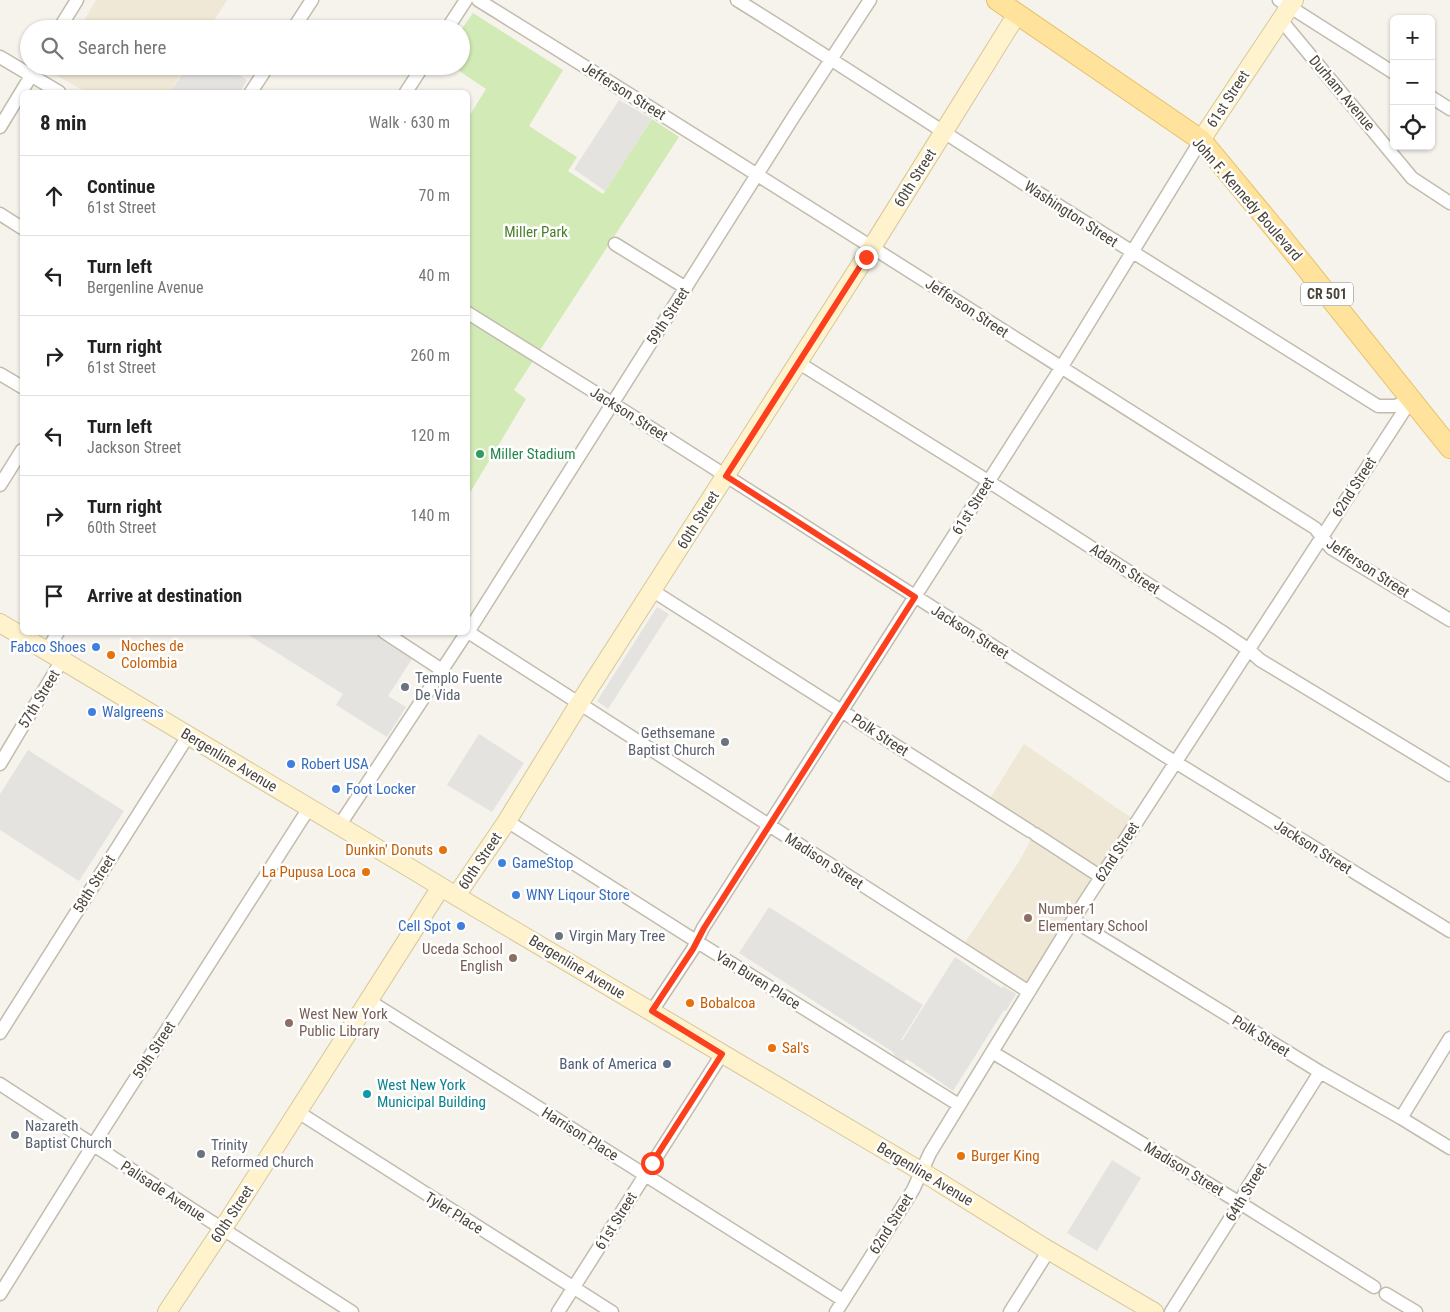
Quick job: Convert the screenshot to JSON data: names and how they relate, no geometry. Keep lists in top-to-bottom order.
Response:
{
  "streets": {
    "main road": ["John F. Kennedy Boulevard", "CR 501"],
    "street": [
      "Jefferson Street",
      "Durham Avenue",
      "61st Street",
      "60th Street",
      "Washington Street",
      "59th Street",
      "Jackson Street",
      "62nd Street",
      "Adams Street",
      "57th Street",
      "Polk Street",
      "Bergenline Avenue",
      "Madison Street",
      "58th Street",
      "Van Buren Place",
      "Harrison Place",
      "Palisade Avenue",
      "64th Street",
      "Tyler Place"
    ]
  },
  "crossings": [
    ["Jefferson Street", "61st Street"],
    ["Jefferson Street", "60th Street"],
    ["Jefferson Street", "59th Street"],
    ["Jefferson Street", "62nd Street"],
    ["Durham Avenue", "61st Street"],
    ["61st Street", "John F. Kennedy Boulevard"],
    ["61st Street", "Washington Street"],
    ["61st Street", "Jackson Street"],
    ["61st Street", "Adams Street"],
    ["61st Street", "Polk Street"],
    ["61st Street", "Bergenline Avenue"],
    ["61st Street", "Madison Street"],
    ["61st Street", "Van Buren Place"],
    ["61st Street", "Harrison Place"],
    ["61st Street", "Tyler Place"],
    ["60th Street", "John F. Kennedy Boulevard"],
    ["60th Street", "Washington Street"],
    ["60th Street", "Jackson Street"],
    ["60th Street", "Adams Street"],
    ["60th Street", "Polk Street"],
    ["60th Street", "Bergenline Avenue"],
    ["60th Street", "Madison Street"],
    ["60th Street", "Van Buren Place"],
    ["60th Street", "Harrison Place"],
    ["60th Street", "Palisade Avenue"],
    ["60th Street", "Tyler Place"],
    ["John F. Kennedy Boulevard", "Washington Street"],
    ["John F. Kennedy Boulevard", "62nd Street"],
    ["Washington Street", "59th Street"],
    ["Washington Street", "62nd Street"],
    ["59th Street", "Jackson Street"],
    ["59th Street", "Bergenline Avenue"],
    ["59th Street", "Palisade Avenue"],
    ["Jackson Street", "62nd Street"],
    ["62nd Street", "Adams Street"],
    ["62nd Street", "Polk Street"],
    ["62nd Street", "Bergenline Avenue"],
    ["62nd Street", "Madison Street"],
    ["62nd Street", "Van Buren Place"],
    ["62nd Street", "Harrison Place"],
    ["57th Street", "Bergenline Avenue"],
    ["Polk Street", "64th Street"],
    ["Bergenline Avenue", "58th Street"],
    ["Madison Street", "64th Street"]
  ],
  "parks": ["Miller Park"],
  "places": [
    "Miller Stadium",
    "Fabco Shoes",
    "Noches de Colombia",
    "Templo Fuente De Vida",
    "Walgreens",
    "Gethsemane Baptist Church",
    "Robert USA",
    "Foot Locker",
    "Dunkin' Donuts",
    "GameStop",
    "La Pupusa Loca",
    "WNY Liqour Store",
    "Number 1 Elementary School",
    "Cell Spot",
    "Virgin Mary Tree",
    "Uceda School English",
    "Bobalcoa",
    "West New York Public Library",
    "Sal's",
    "Bank of America",
    "West New York Municipal Building",
    "Nazareth Baptist Church",
    "Trinity Reformed Church",
    "Burger King"
  ],
  "page": {
    "map_buttons": ["+", "−"],
    "search": "Search here",
    "heading": ["8 min", "Walk · 630 m"],
    "list": [
      ["Continue", "61st Street", "70 m"],
      ["Turn left", "Bergenline Avenue", "40 m"],
      ["Turn right", "61st Street", "260 m"],
      ["Turn left", "Jackson Street", "120 m"],
      ["Turn right", "60th Street", "140 m"],
      "Arrive at destination"
    ]
  }
}
